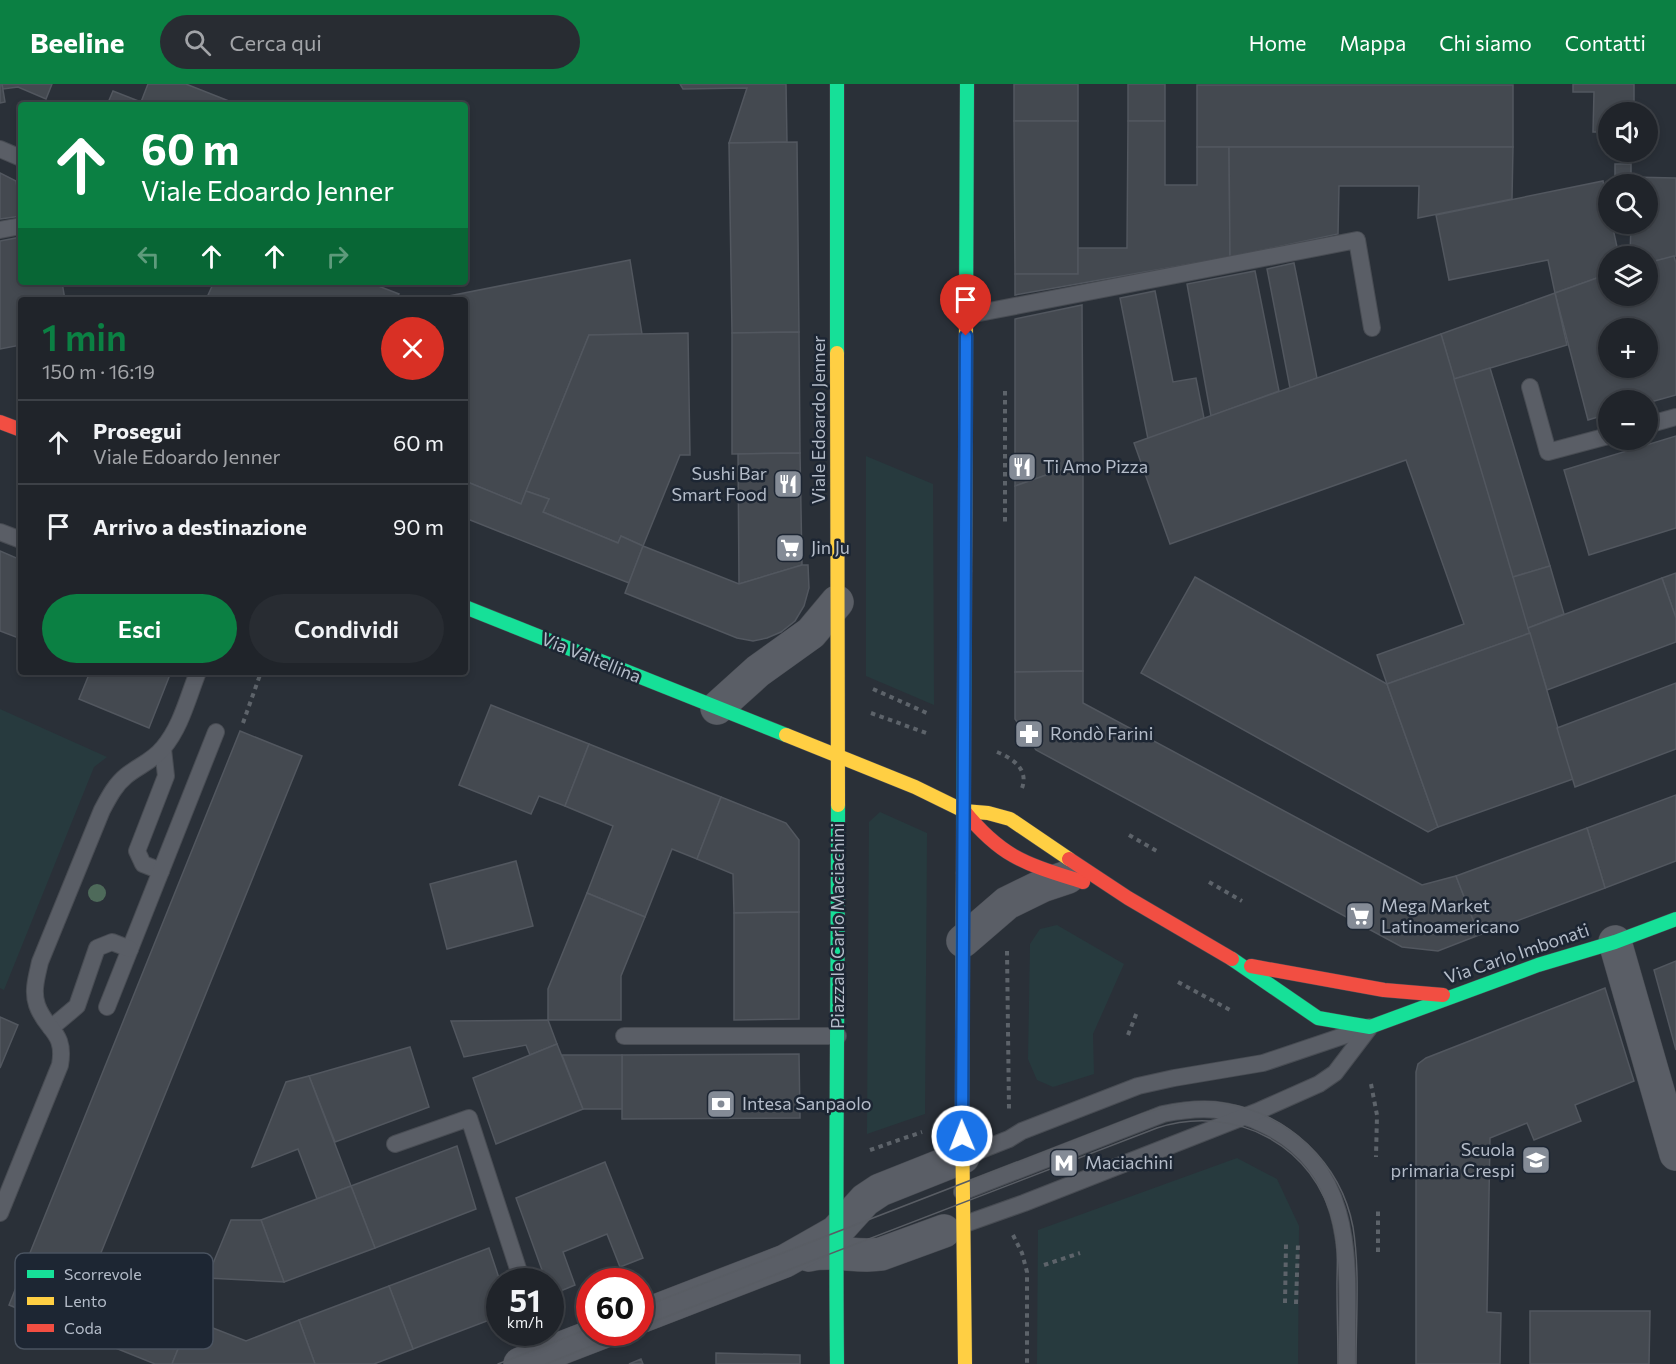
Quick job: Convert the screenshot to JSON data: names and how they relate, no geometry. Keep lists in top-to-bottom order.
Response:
{
  "streets": {
    "main road": [
      "Viale Edoardo Jenner",
      "Via Valtellina",
      "Piazzale Carlo Maciachini",
      "Via Carlo Imbonati"
    ]
  },
  "crossings": [
    ["Viale Edoardo Jenner", "Via Valtellina"],
    ["Viale Edoardo Jenner", "Piazzale Carlo Maciachini"],
    ["Via Valtellina", "Piazzale Carlo Maciachini"]
  ],
  "places": {
    "restaurant": ["Ti Amo Pizza", "Sushi Bar Smart Food"],
    "supermarket": ["Jin Ju", "Mega Market Latinoamericano"],
    "pharmacy": ["Rondò Farini"],
    "bank": ["Intesa Sanpaolo"],
    "school or university": ["Scuola primaria Crespi"],
    "metro station": ["Maciachini"]
  },
  "legend": ["Scorrevole", "Lento", "Coda"],
  "page": {
    "header": "Beeline",
    "search": "Cerca qui",
    "nav": [
      "Home",
      "Mappa",
      "Chi siamo",
      "Contatti"
    ],
    "map_buttons": ["+", "−"],
    "turn": ["60 m", "Viale Edoardo Jenner"],
    "heading": ["1 min", "150 m · 16:19"],
    "list": [
      {
        "name": "Prosegui",
        "note": "Viale Edoardo Jenner",
        "value": "60 m"
      },
      {
        "name": "Arrivo a destinazione",
        "value": "90 m"
      }
    ],
    "buttons": ["Esci", "Condividi"],
    "speed": "51 km/h",
    "limit": "60"
  }
}
